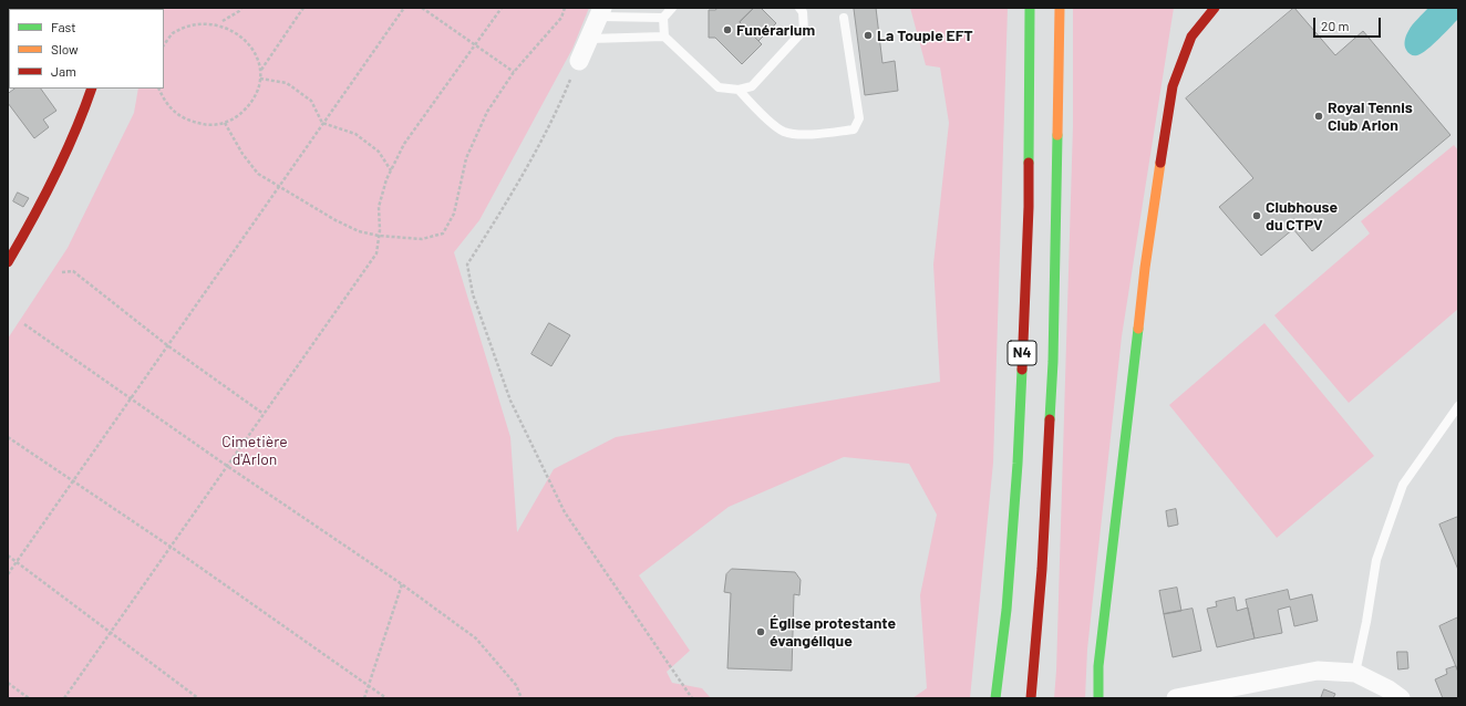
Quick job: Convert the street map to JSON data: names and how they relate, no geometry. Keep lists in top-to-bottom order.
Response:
{
  "streets": {
    "main road": ["N4"]
  },
  "parks": ["Cimetière d'Arlon"],
  "places": [
    "Funérarium",
    "La Toupie EFT",
    "Royal Tennis Club Arlon",
    "Clubhouse du CTPV",
    "Église protestante évangélique"
  ],
  "legend": ["Fast", "Slow", "Jam"],
  "scale_bar": "20 m"
}
